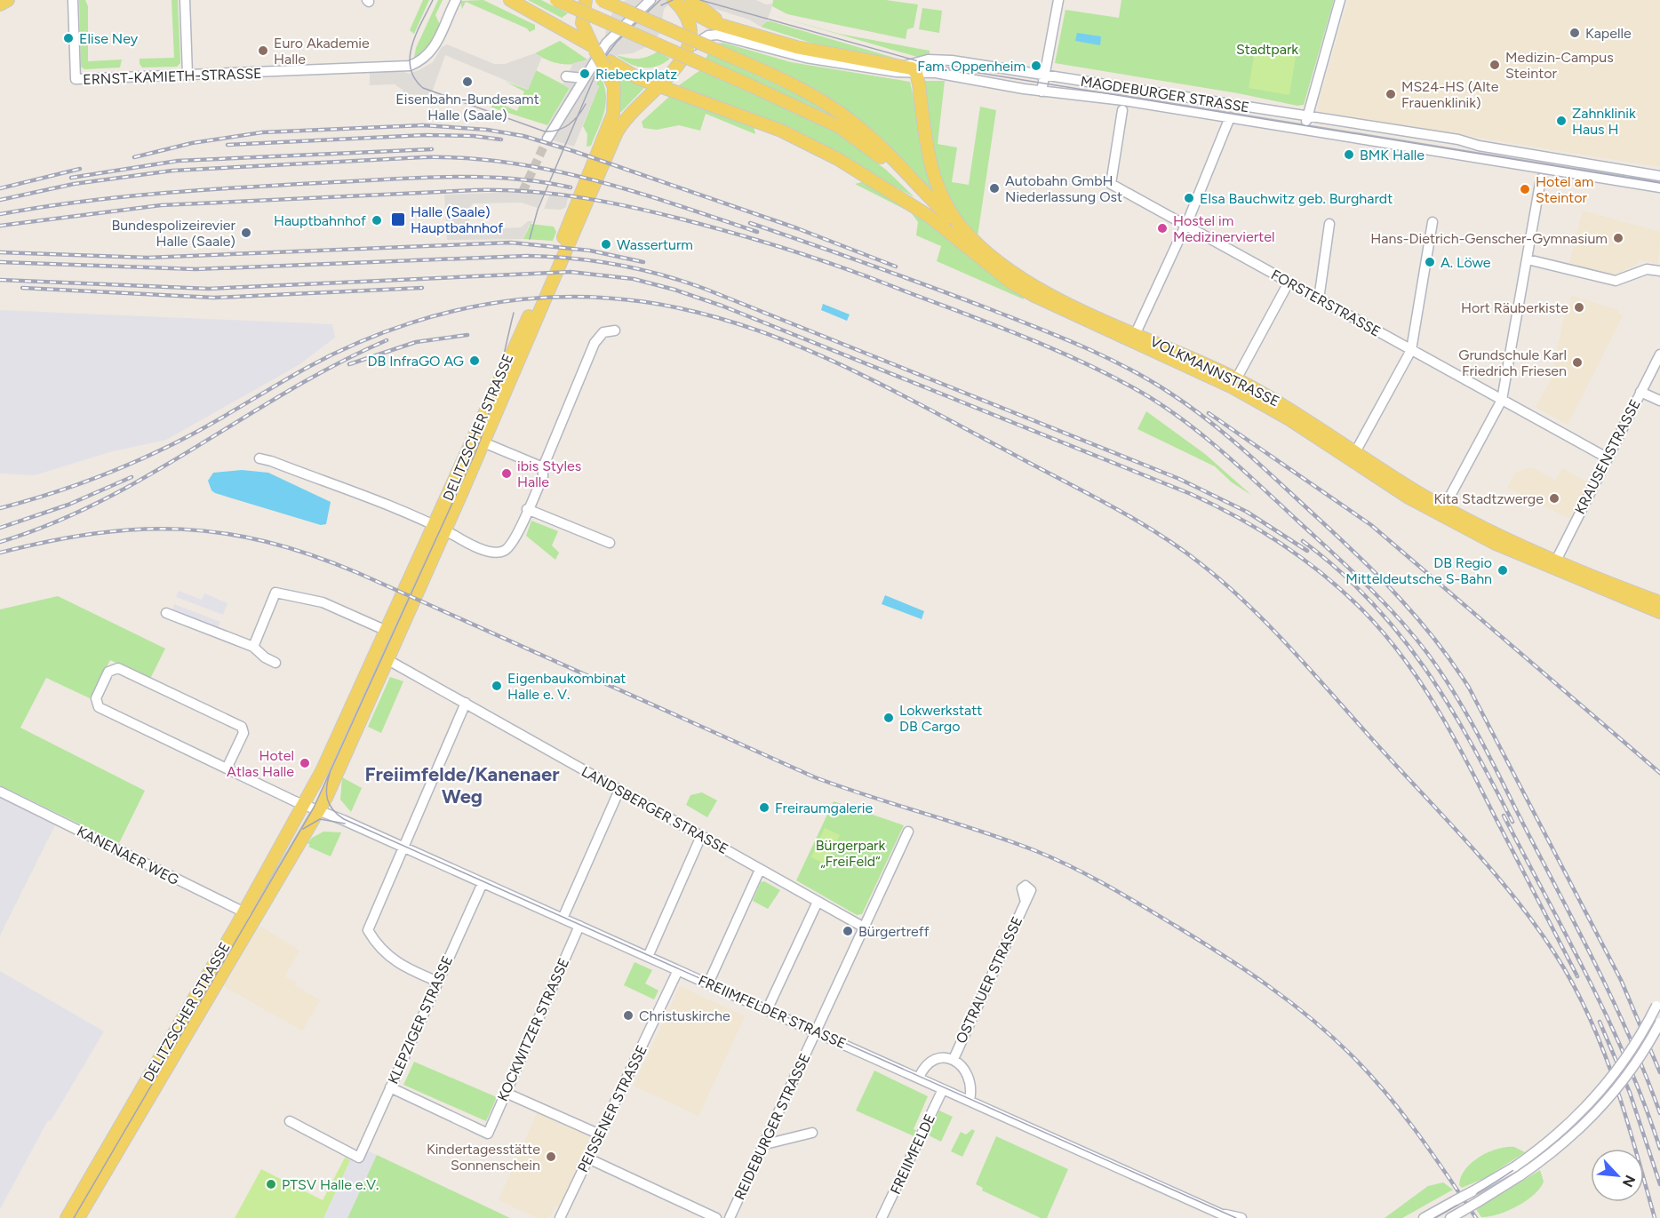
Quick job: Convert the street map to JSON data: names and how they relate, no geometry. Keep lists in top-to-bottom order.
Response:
{
  "streets": {
    "main road": ["MAGDEBURGER STRASSE", "VOLKMANNSTRASSE", "DELITZSCHER STRASSE"],
    "street": [
      "ERNST-KAMIETH-STRASSE",
      "FORSTERSTRASSE",
      "KRAUSENSTRASSE",
      "LANDSBERGER STRASSE",
      "KANENAER WEG",
      "OSTRAUER STRASSE",
      "FREIIMFELDER STRASSE",
      "KLEPZIGER STRASSE",
      "KOCKWITZER STRASSE",
      "PEISSENER STRASSE",
      "REIDEBURGER STRASSE",
      "FREIIMFELDE"
    ]
  },
  "crossings": [
    ["MAGDEBURGER STRASSE", "VOLKMANNSTRASSE"],
    ["FORSTERSTRASSE", "KRAUSENSTRASSE"],
    ["VOLKMANNSTRASSE", "KRAUSENSTRASSE"],
    ["DELITZSCHER STRASSE", "LANDSBERGER STRASSE"],
    ["DELITZSCHER STRASSE", "KANENAER WEG"],
    ["DELITZSCHER STRASSE", "FREIIMFELDER STRASSE"],
    ["LANDSBERGER STRASSE", "REIDEBURGER STRASSE"],
    ["OSTRAUER STRASSE", "FREIIMFELDER STRASSE"],
    ["FREIIMFELDER STRASSE", "KLEPZIGER STRASSE"],
    ["FREIIMFELDER STRASSE", "KOCKWITZER STRASSE"],
    ["FREIIMFELDER STRASSE", "PEISSENER STRASSE"],
    ["FREIIMFELDER STRASSE", "REIDEBURGER STRASSE"],
    ["FREIIMFELDER STRASSE", "FREIIMFELDE"],
    ["KLEPZIGER STRASSE", "KOCKWITZER STRASSE"]
  ],
  "districts": ["Freiimfelde/Kanenaer Weg"],
  "parks": ["Stadtpark", "Bürgerpark „FreiFeld“"],
  "places": {
    "other": [
      "Kapelle",
      "Elise Ney",
      "Euro Akademie Halle",
      "Medizin-Campus Steintor",
      "Fam. Oppenheim",
      "Riebeckplatz",
      "Eisenbahn-Bundesamt Halle (Saale)",
      "MS24-HS (Alte Frauenklinik)",
      "Zahnklinik Haus H",
      "BMK Halle",
      "Autobahn GmbH Niederlassung Ost",
      "Hotel am Steintor",
      "Elsa Bauchwitz geb. Burghardt",
      "Hauptbahnhof",
      "Hostel im Medizinerviertel",
      "Bundespolizeirevier Halle (Saale)",
      "Hans-Dietrich-Genscher-Gymnasium",
      "Wasserturm",
      "A. Löwe",
      "Hort Räuberkiste",
      "DB InfraGO AG",
      "Grundschule Karl Friedrich Friesen",
      "ibis Styles Halle",
      "Kita Stadtzwerge",
      "DB Regio Mitteldeutsche S-Bahn",
      "Eigenbaukombinat Halle e. V.",
      "Lokwerkstatt DB Cargo",
      "Hotel Atlas Halle",
      "Freiraumgalerie",
      "Bürgertreff",
      "Christuskirche",
      "Kindertagesstätte Sonnenschein",
      "PTSV Halle e.V."
    ],
    "transit": ["Halle (Saale) Hauptbahnhof"]
  },
  "north": "bottom right"
}
